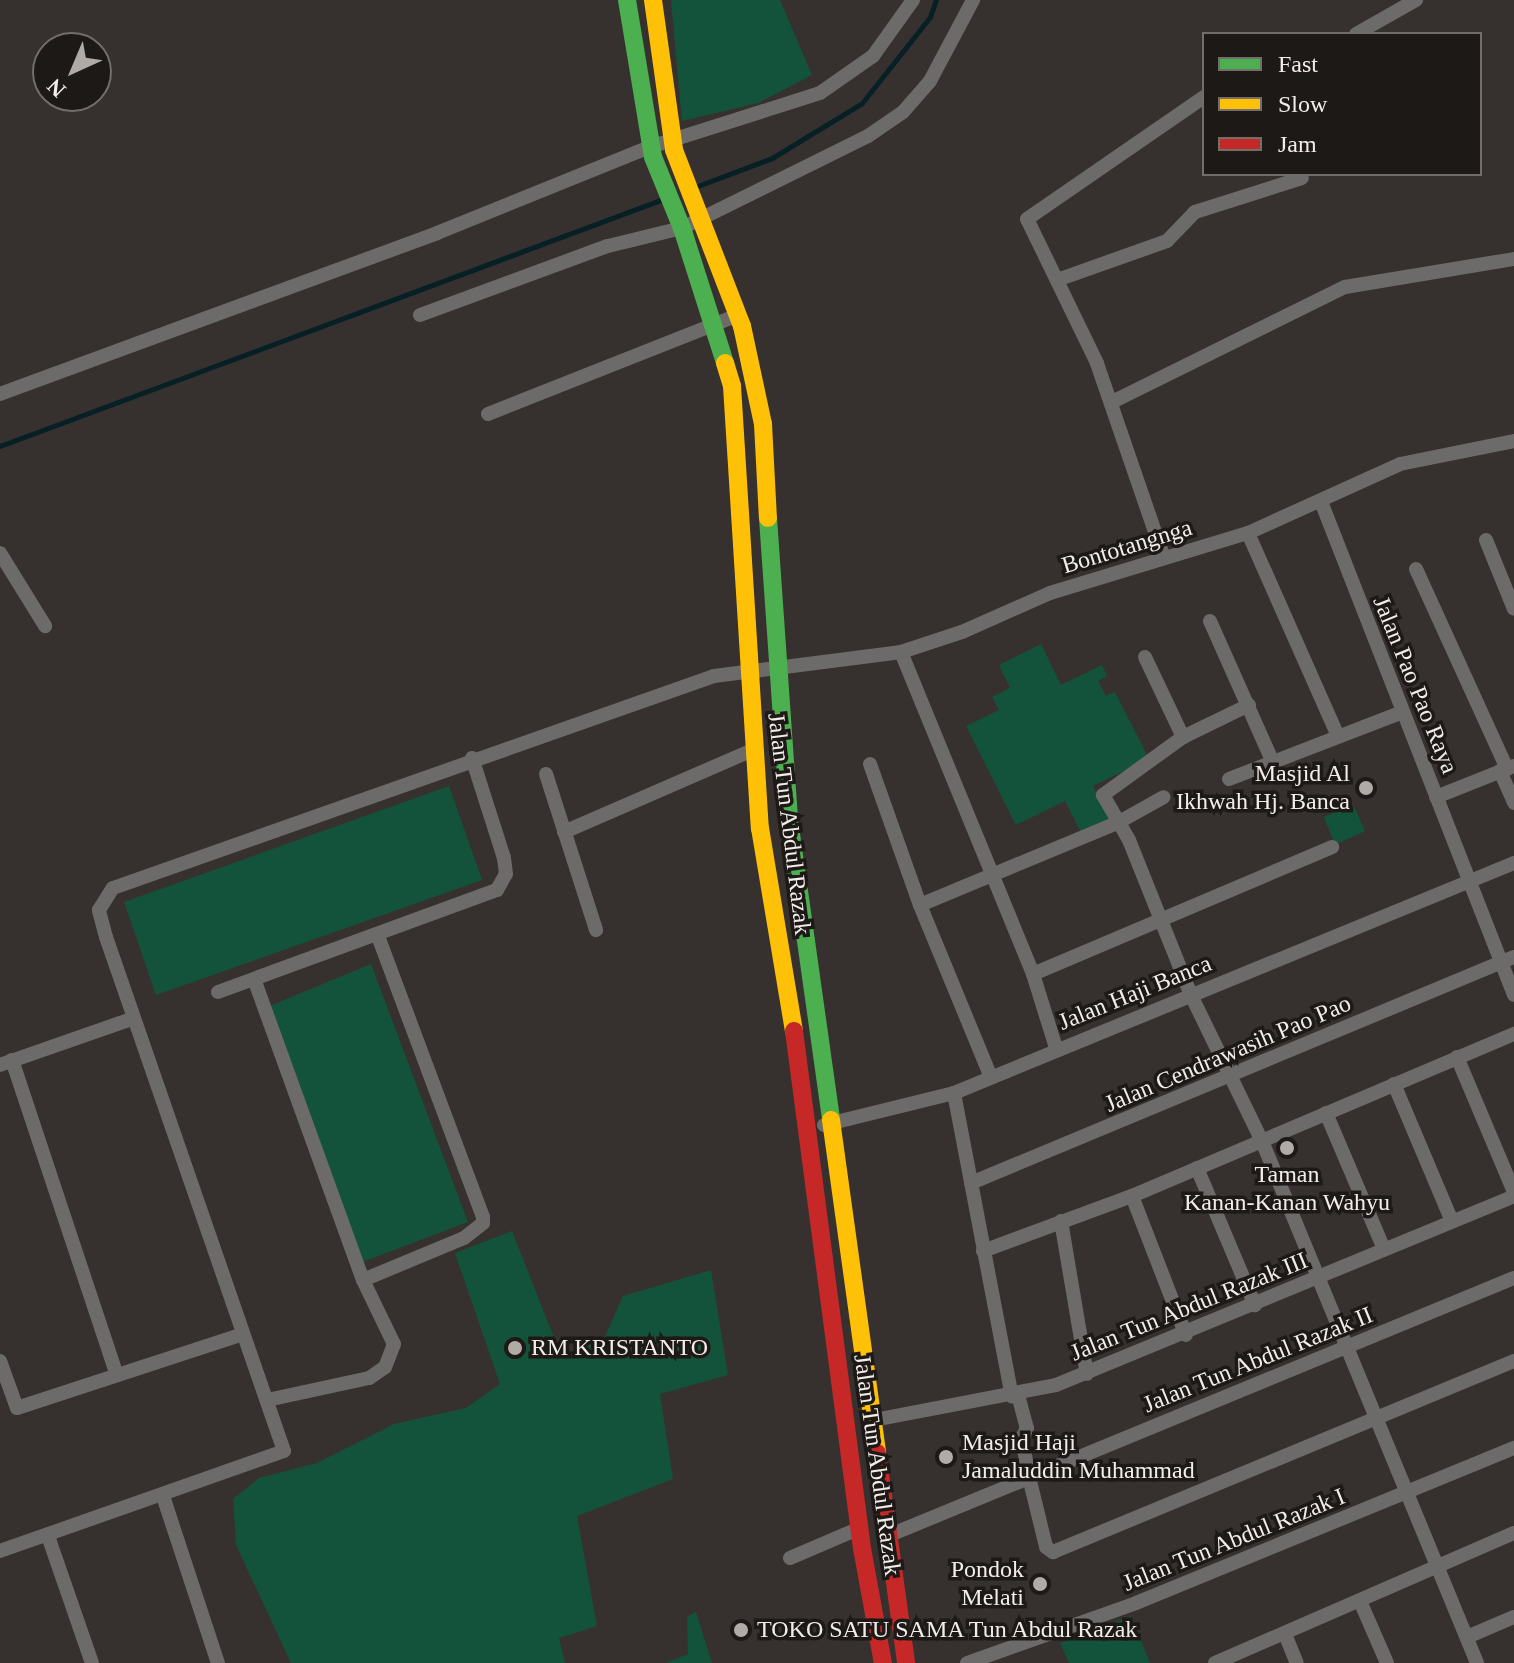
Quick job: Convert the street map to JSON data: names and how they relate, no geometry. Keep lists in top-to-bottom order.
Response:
{
  "streets": {
    "main road": ["Jalan Tun Abdul Razak"],
    "street": [
      "Bontotangnga",
      "Jalan Pao Pao Raya",
      "Jalan Haji Banca",
      "Jalan Cendrawasih Pao Pao",
      "Jalan Tun Abdul Razak III",
      "Jalan Tun Abdul Razak II",
      "Jalan Tun Abdul Razak I"
    ]
  },
  "crossings": [
    ["Bontotangnga", "Jalan Pao Pao Raya"],
    ["Bontotangnga", "Jalan Tun Abdul Razak"],
    ["Jalan Pao Pao Raya", "Jalan Haji Banca"],
    ["Jalan Pao Pao Raya", "Jalan Cendrawasih Pao Pao"],
    ["Jalan Tun Abdul Razak", "Jalan Haji Banca"],
    ["Jalan Tun Abdul Razak", "Jalan Tun Abdul Razak III"],
    ["Jalan Tun Abdul Razak", "Jalan Tun Abdul Razak II"]
  ],
  "places": [
    "Masjid Al Ikhwah Hj. Banca",
    "Taman Kanan-Kanan Wahyu",
    "RM KRISTANTO",
    "Masjid Haji Jamaluddin Muhammad",
    "Pondok Melati",
    "TOKO SATU SAMA Tun Abdul Razak"
  ],
  "legend": ["Fast", "Slow", "Jam"],
  "north": "bottom left"
}
